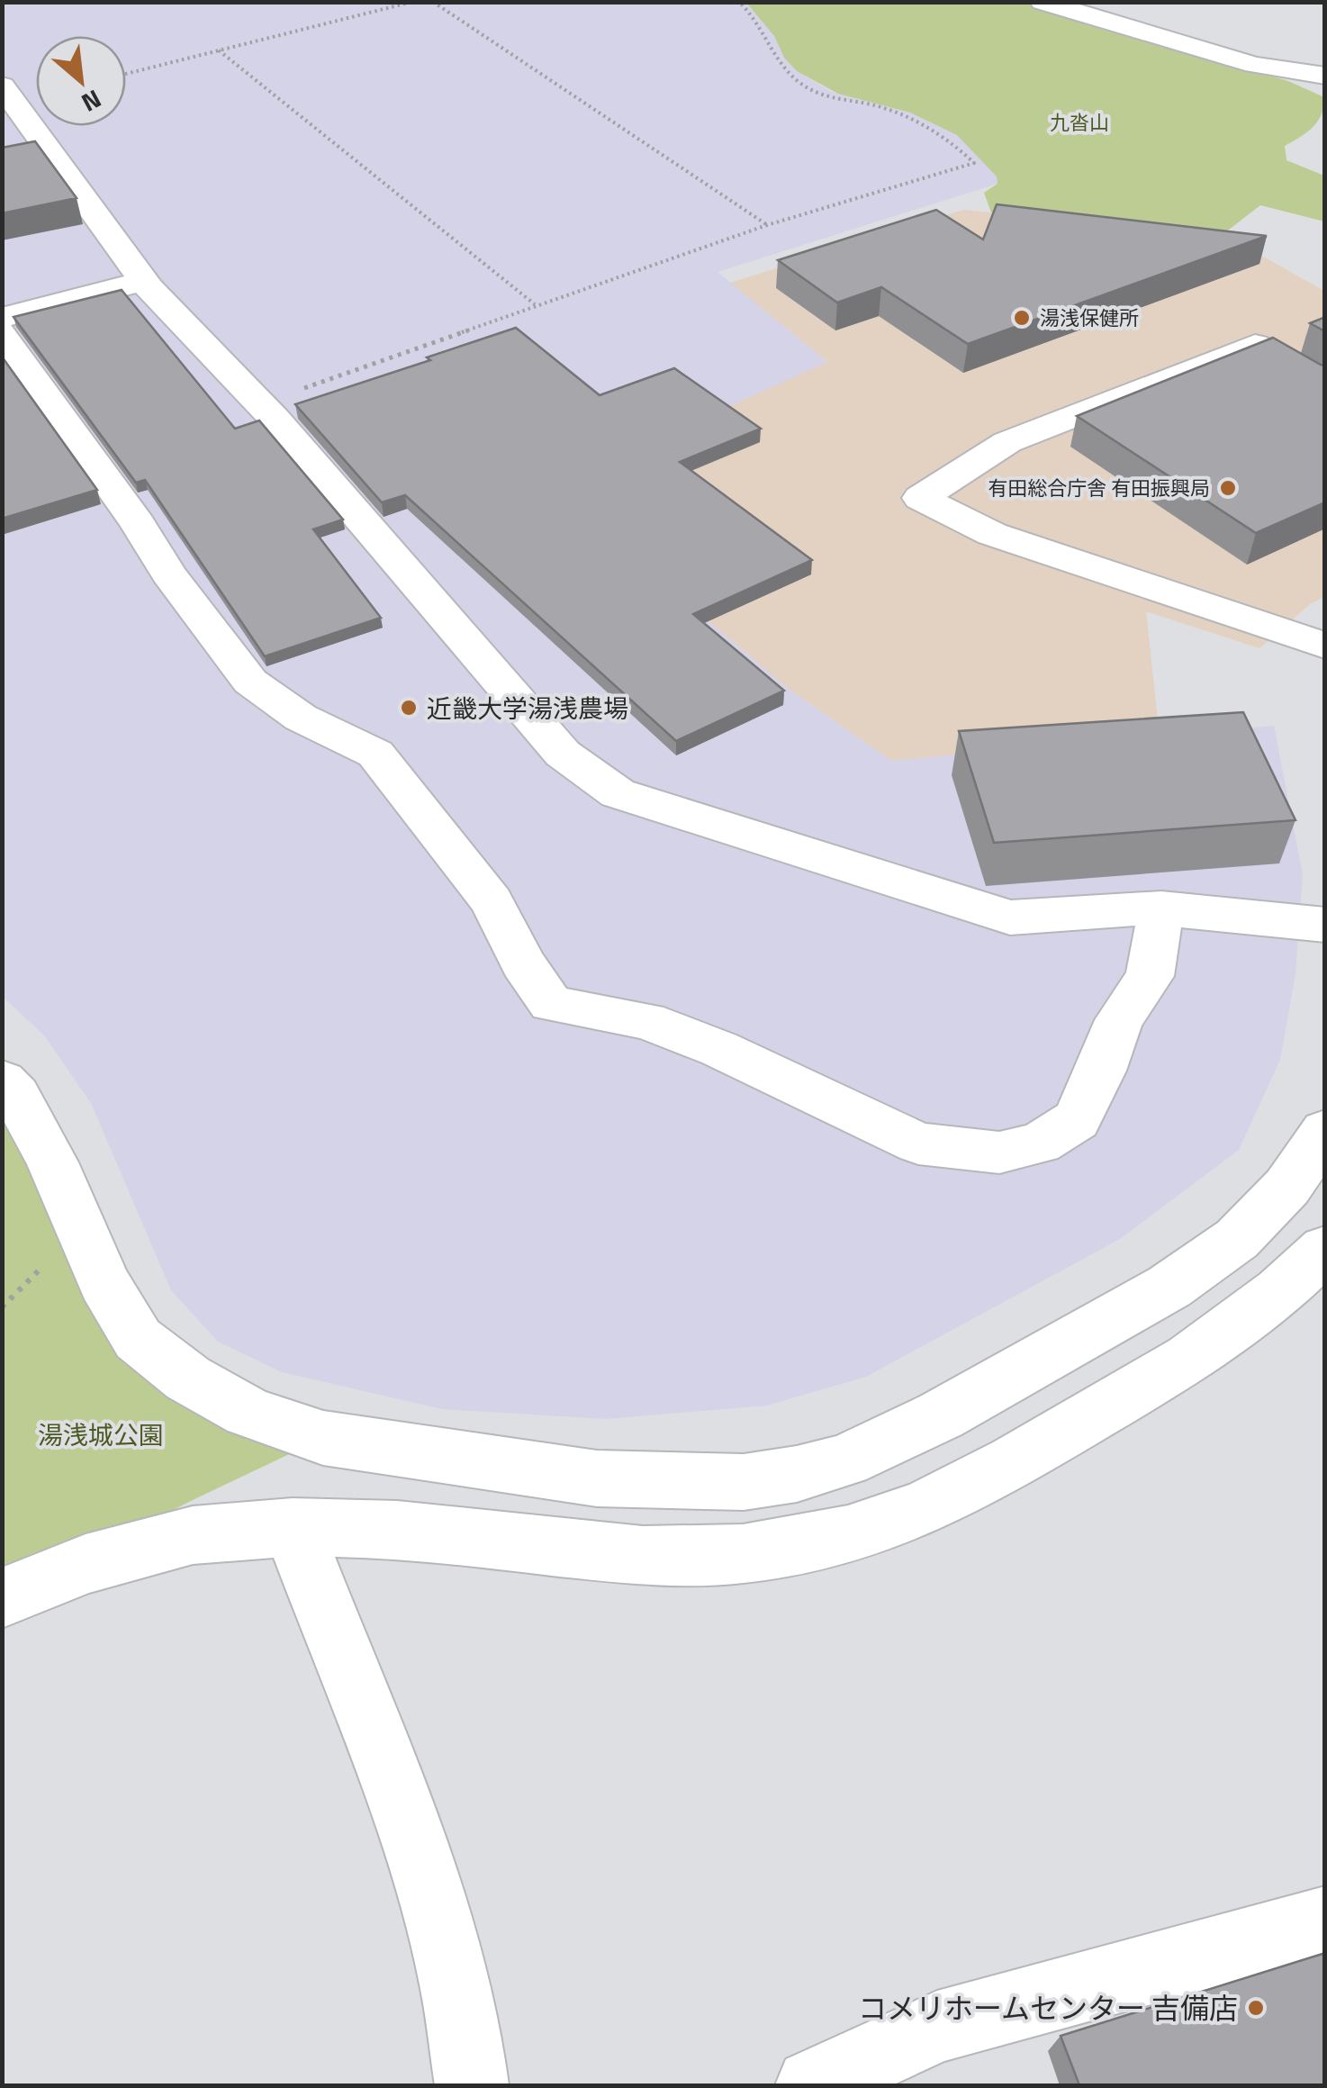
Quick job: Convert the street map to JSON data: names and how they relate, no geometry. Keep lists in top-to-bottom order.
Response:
{
  "parks": ["九沓山", "湯浅城公園"],
  "places": [
    "湯浅保健所",
    "有田総合庁舎 有田振興局",
    "近畿大学湯浅農場",
    "コメリホームセンター 吉備店"
  ],
  "north": "bottom right"
}
